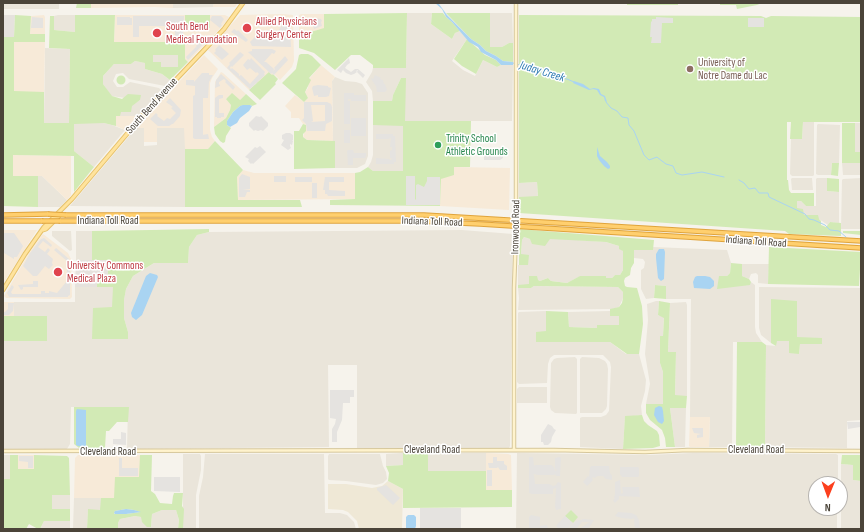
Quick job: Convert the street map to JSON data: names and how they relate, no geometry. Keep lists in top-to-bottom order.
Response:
{
  "streets": {
    "highway": ["Indiana Toll Road"],
    "main road": ["South Bend Avenue", "Ironwood Road", "Cleveland Road"]
  },
  "crossings": [
    ["Ironwood Road", "Cleveland Road"]
  ],
  "water": ["Juday Creek"],
  "places": [
    "Allied Physicians Surgery Center",
    "South Bend Medical Foundation",
    "University of Notre Dame du Lac",
    "Trinity School Athletic Grounds",
    "University Commons Medical Plaza"
  ],
  "north": "bottom"
}
